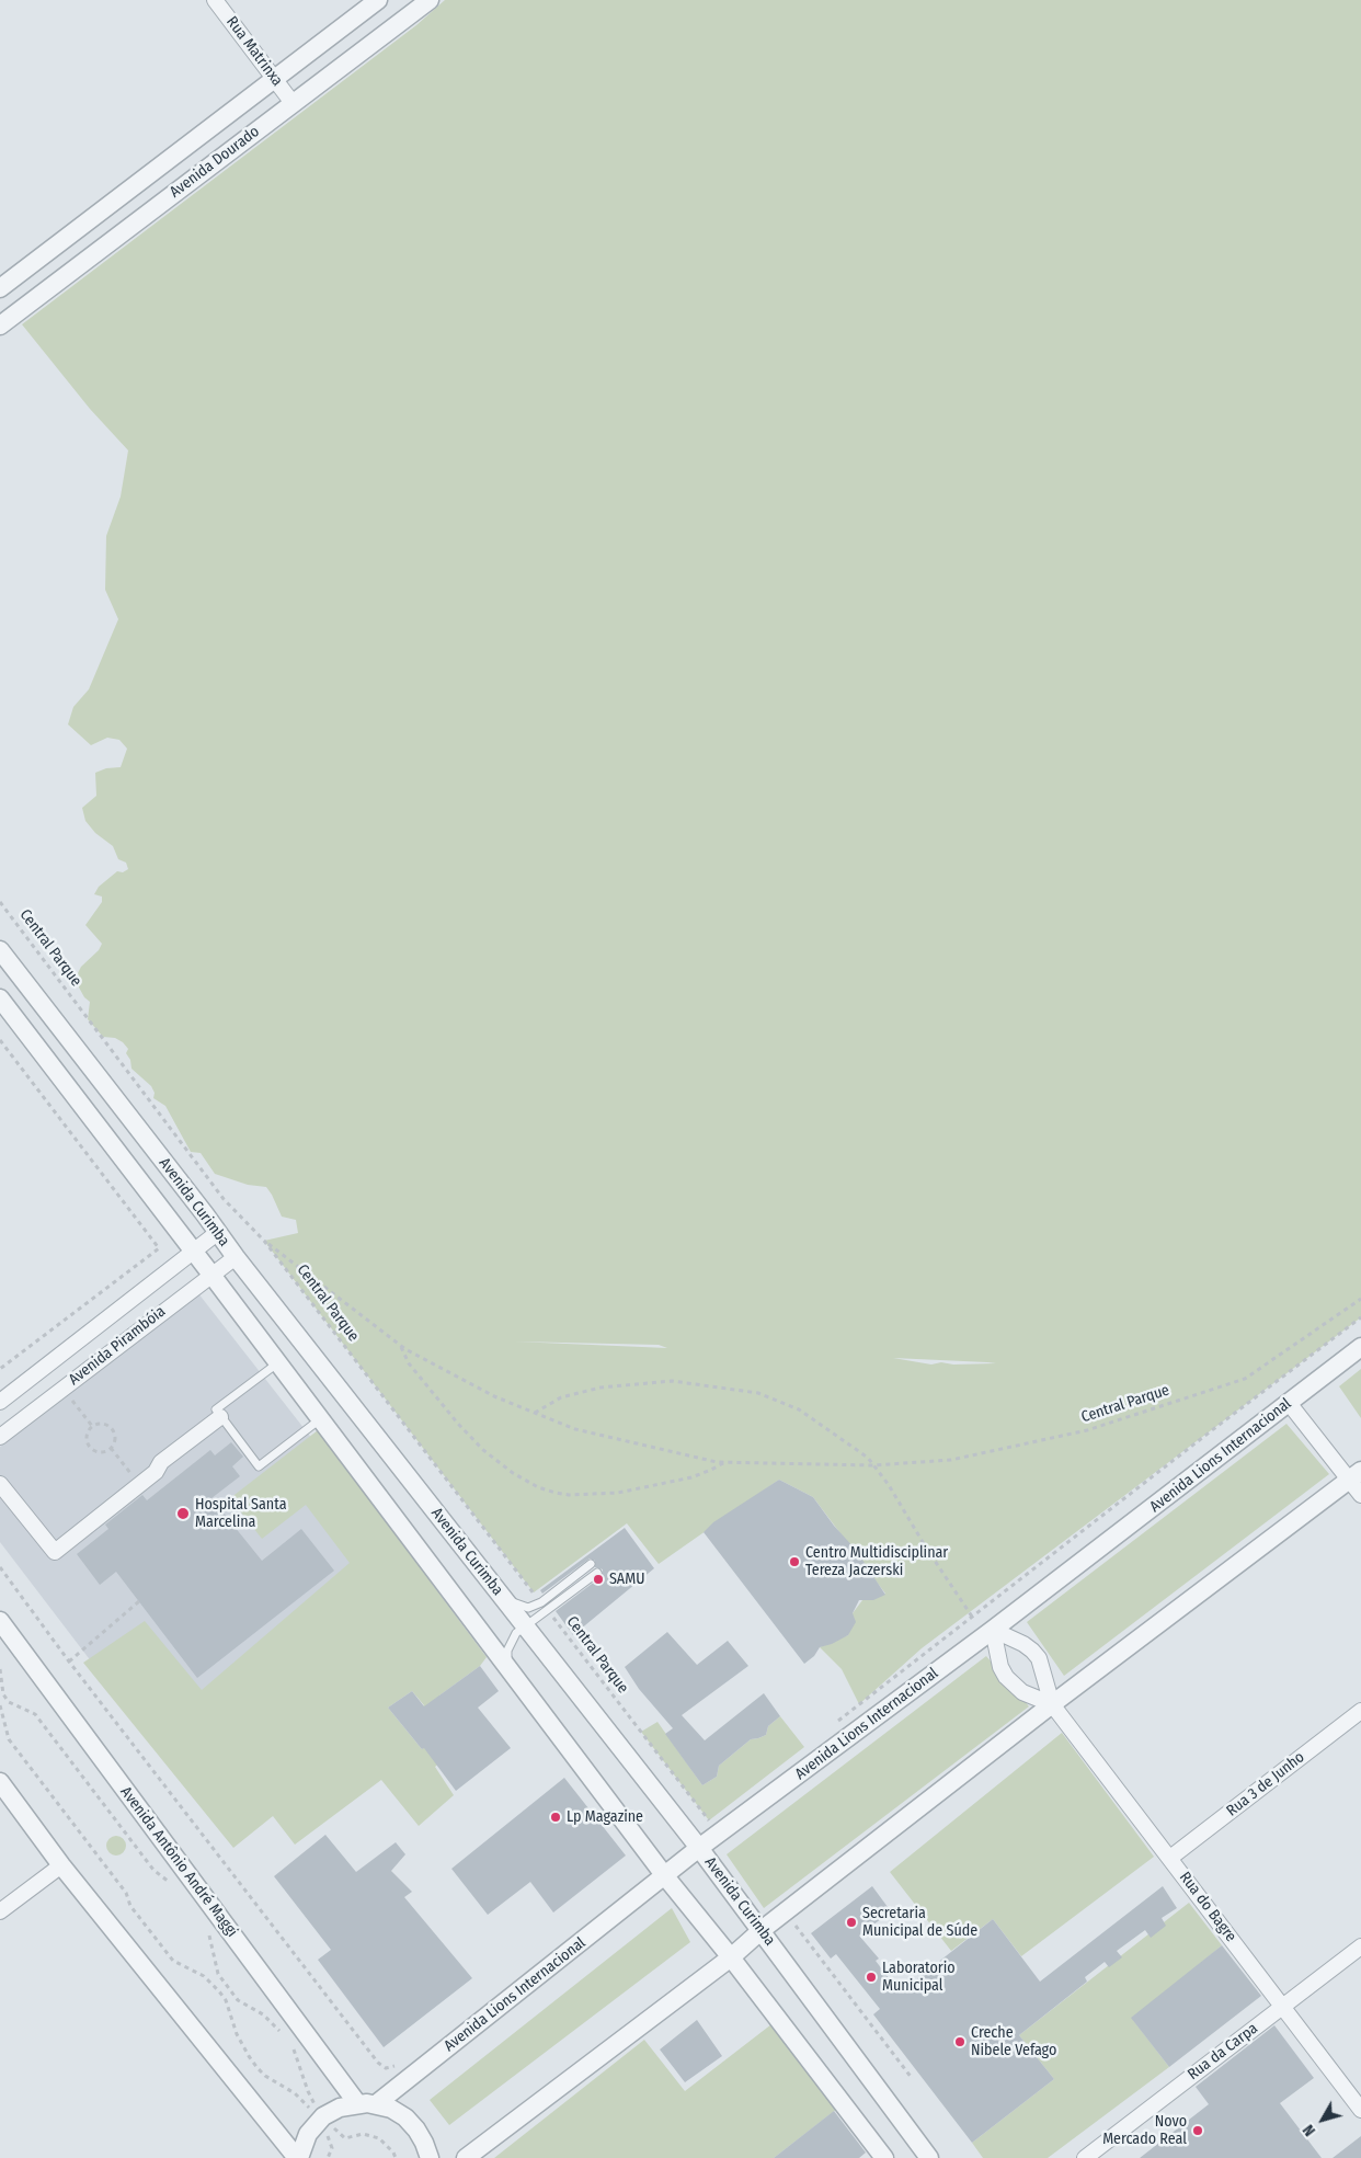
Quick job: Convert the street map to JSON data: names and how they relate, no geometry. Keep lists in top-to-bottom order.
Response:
{
  "streets": {
    "street": [
      "Rua Matrinxa",
      "Avenida Dourado",
      "Avenida Curimba",
      "Avenida Pirambóia",
      "Avenida Lions Internacional",
      "Rua 3 de Junho",
      "Avenida Antônio André Maggi",
      "Rua do Bagre",
      "Rua da Carpa"
    ],
    "path": ["Central Parque"]
  },
  "crossings": [
    ["Rua Matrinxa", "Avenida Dourado"],
    ["Avenida Curimba", "Avenida Pirambóia"],
    ["Avenida Curimba", "Avenida Lions Internacional"],
    ["Avenida Lions Internacional", "Rua do Bagre"],
    ["Rua 3 de Junho", "Rua do Bagre"],
    ["Rua do Bagre", "Rua da Carpa"]
  ],
  "places": [
    "Hospital Santa Marcelina",
    "Centro Multidisciplinar Tereza Jaczerski",
    "SAMU",
    "Lp Magazine",
    "Secretaria Municipal de Súde",
    "Laboratorio Municipal",
    "Creche Nibele Vefago",
    "Novo Mercado Real"
  ],
  "north": "bottom left"
}
